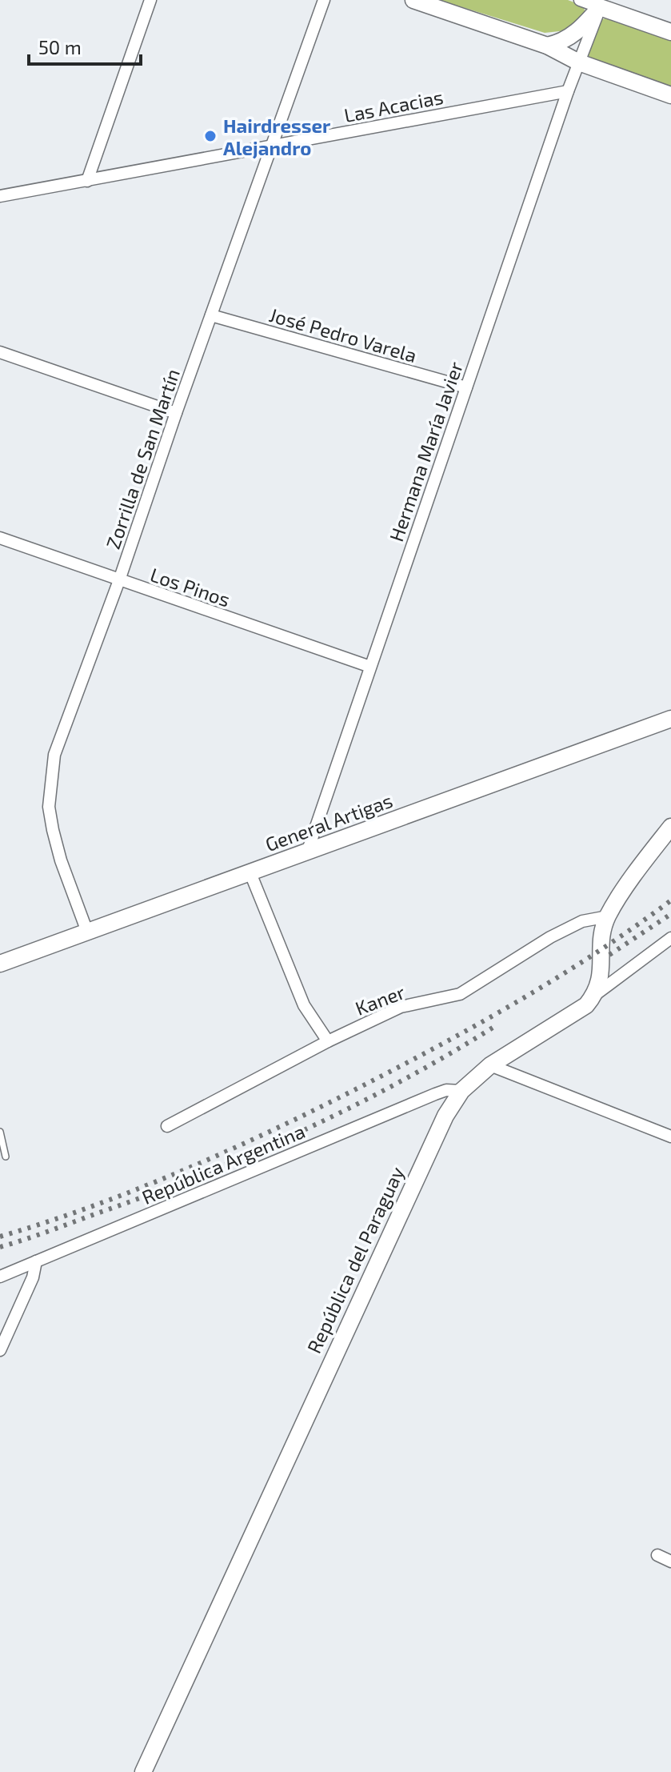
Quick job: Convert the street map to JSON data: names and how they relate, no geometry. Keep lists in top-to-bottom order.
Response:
{
  "streets": {
    "street": [
      "Las Acacias",
      "José Pedro Varela",
      "Hermana María Javier",
      "Zorrilla de San Martín",
      "Los Pinos",
      "General Artigas",
      "Kaner",
      "República Argentina",
      "República del Paraguay"
    ]
  },
  "crossings": [
    ["Las Acacias", "Hermana María Javier"],
    ["Las Acacias", "Zorrilla de San Martín"],
    ["José Pedro Varela", "Hermana María Javier"],
    ["José Pedro Varela", "Zorrilla de San Martín"],
    ["Hermana María Javier", "Los Pinos"],
    ["Hermana María Javier", "General Artigas"],
    ["Zorrilla de San Martín", "Los Pinos"],
    ["Zorrilla de San Martín", "General Artigas"],
    ["República Argentina", "República del Paraguay"]
  ],
  "places": ["Hairdresser Alejandro"],
  "scale_bar": "50 m"
}
